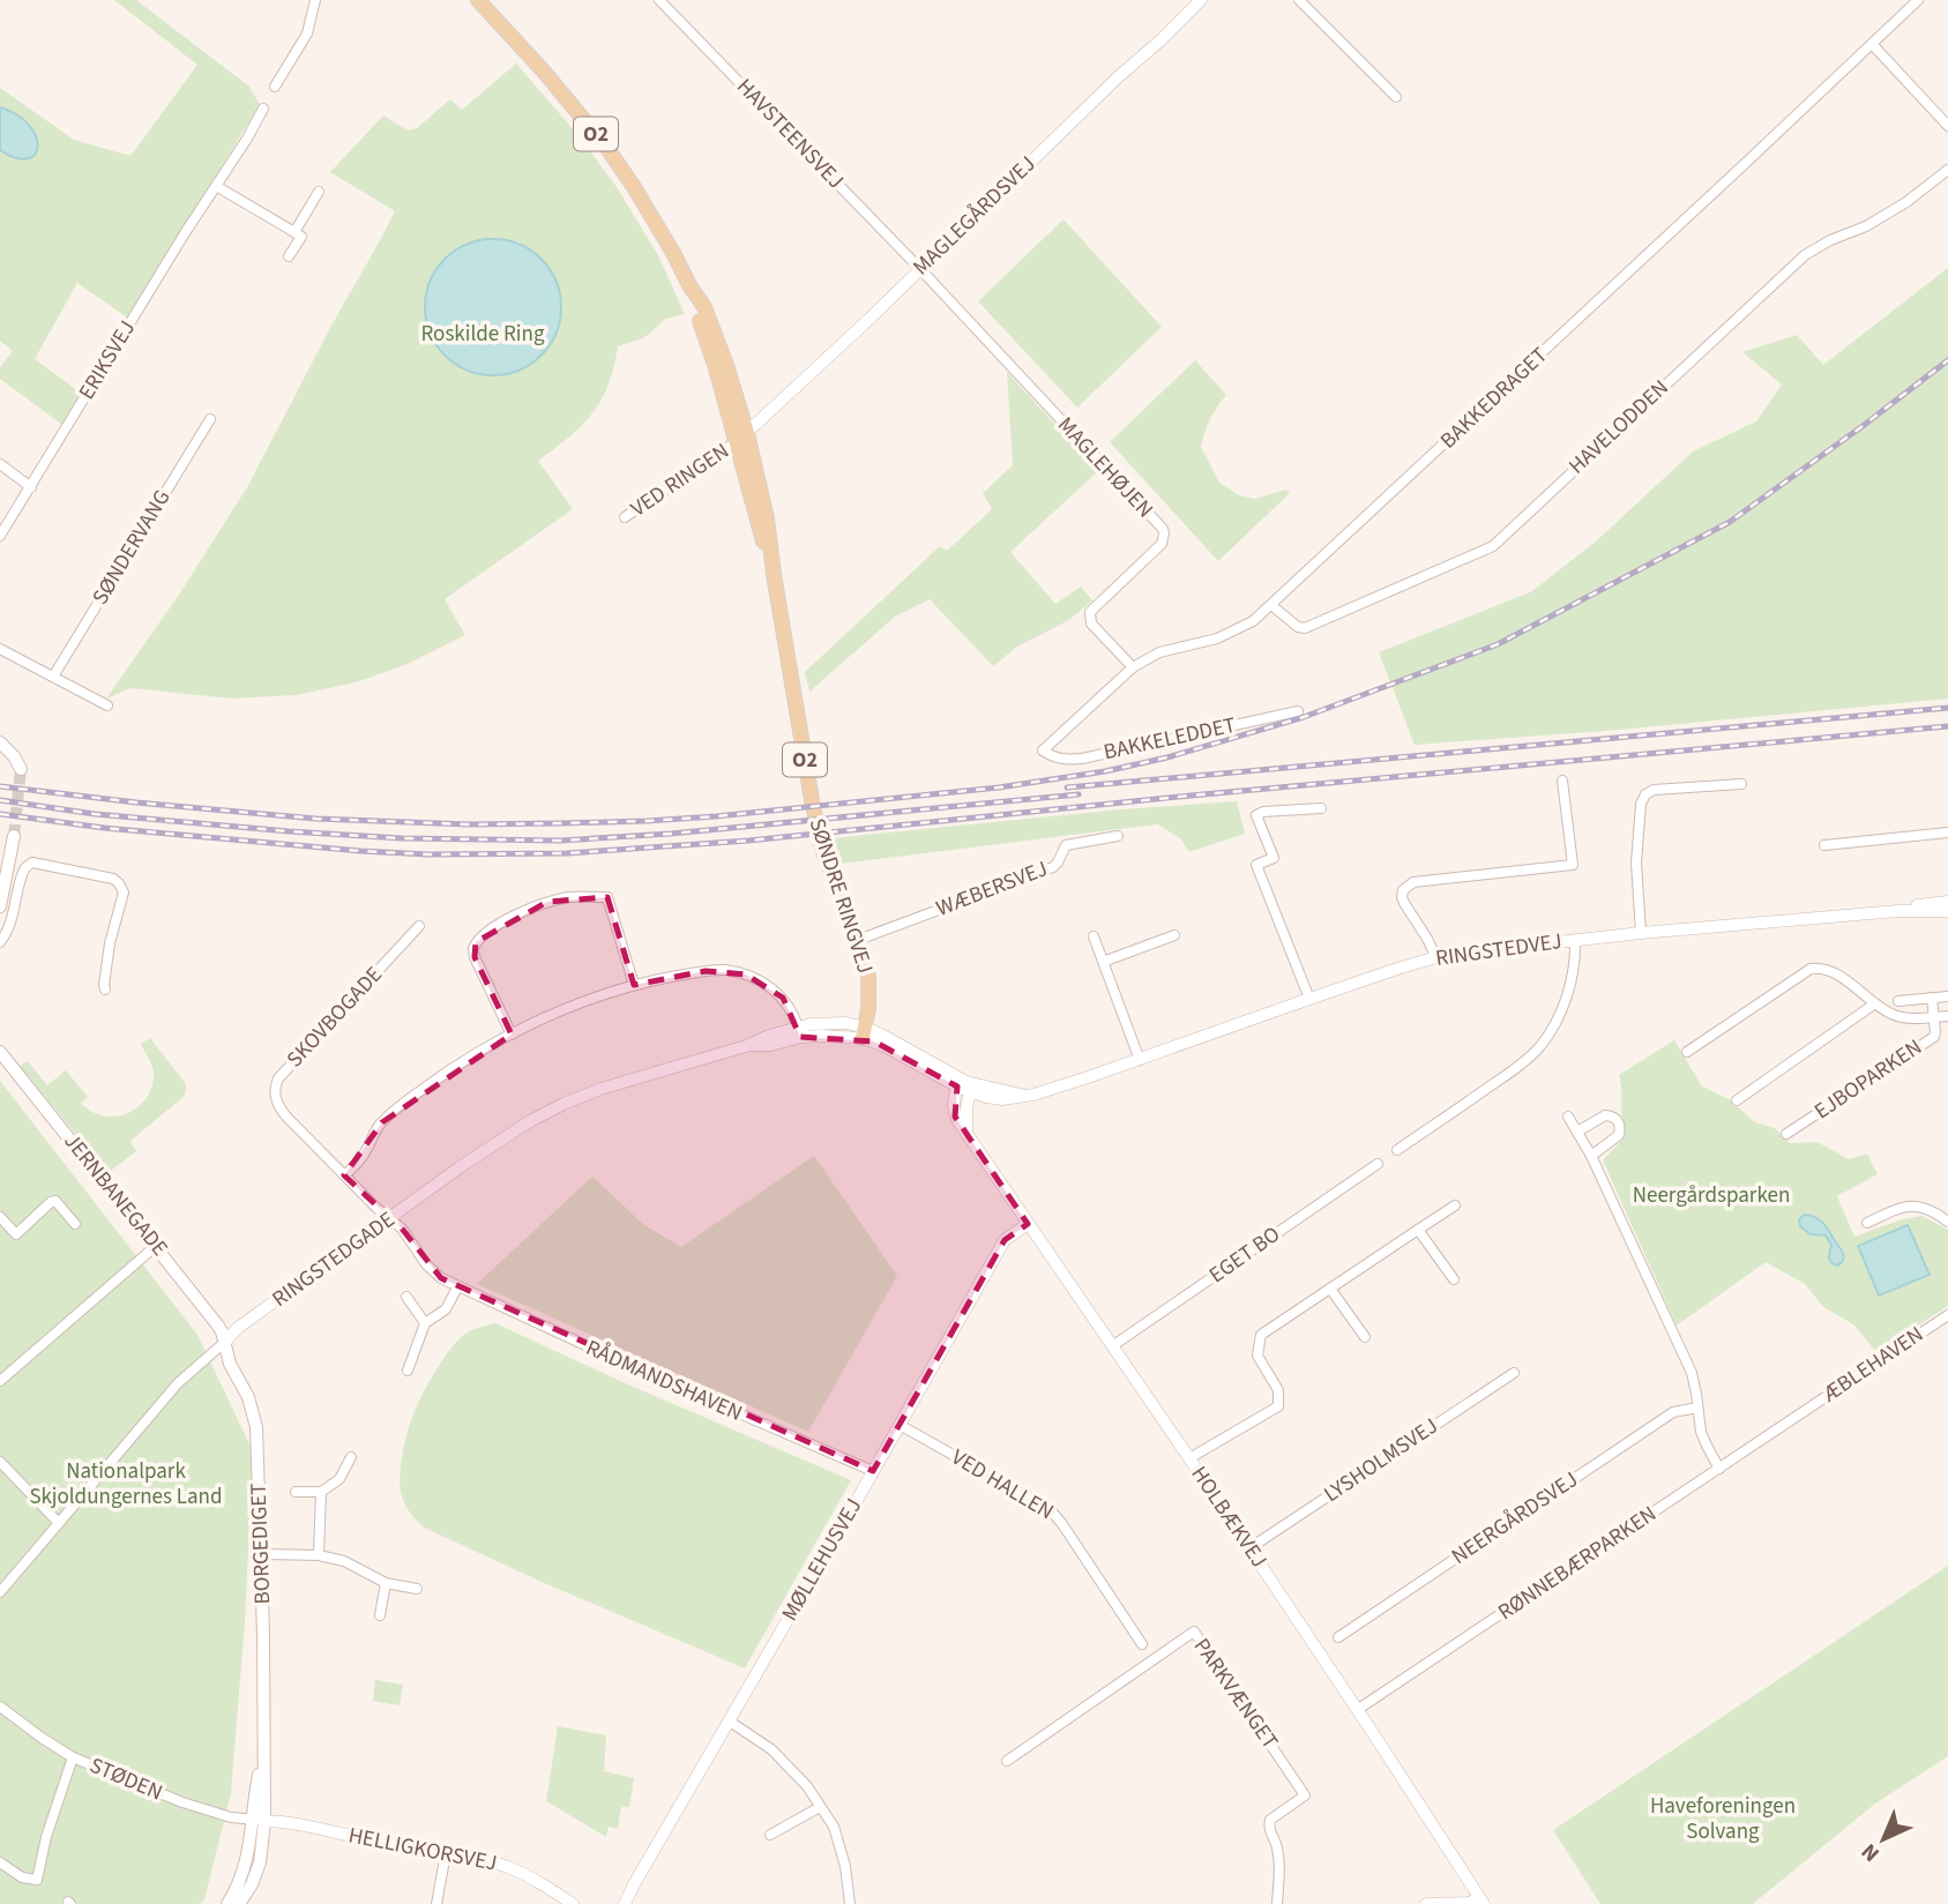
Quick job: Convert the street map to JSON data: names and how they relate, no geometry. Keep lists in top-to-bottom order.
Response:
{
  "streets": {
    "main road": [
      "O2",
      "SØNDRE RINGVEJ",
      "JERNBANEGADE",
      "BORGEDIGET"
    ],
    "street": [
      "HAVSTEENSVEJ",
      "MAGLEGÅRDSVEJ",
      "ERIKSVEJ",
      "BAKKEDRAGET",
      "HAVELODDEN",
      "MAGLEHØJEN",
      "VED RINGEN",
      "SØNDERVANG",
      "BAKKELEDDET",
      "WÆBERSVEJ",
      "RINGSTEDVEJ",
      "SKOVBOGADE",
      "EJBOPARKEN",
      "EGET BO",
      "RINGSTEDGADE",
      "ÆBLEHAVEN",
      "RÅDMANDSHAVEN",
      "LYSHOLMSVEJ",
      "VED HALLEN",
      "HOLBÆKVEJ",
      "NEERGÅRDSVEJ",
      "MØLLEHUSVEJ",
      "RØNNEBÆRPARKEN",
      "PARKVÆNGET",
      "STØDEN",
      "HELLIGKORSVEJ"
    ]
  },
  "crossings": [
    ["HAVSTEENSVEJ", "MAGLEGÅRDSVEJ"],
    ["HAVSTEENSVEJ", "MAGLEHØJEN"],
    ["MAGLEGÅRDSVEJ", "MAGLEHØJEN"],
    ["MAGLEGÅRDSVEJ", "VED RINGEN"],
    ["MAGLEGÅRDSVEJ", "SØNDRE RINGVEJ"],
    ["BAKKEDRAGET", "HAVELODDEN"],
    ["BAKKEDRAGET", "MAGLEHØJEN"],
    ["BAKKEDRAGET", "BAKKELEDDET"],
    ["VED RINGEN", "SØNDRE RINGVEJ"],
    ["WÆBERSVEJ", "SØNDRE RINGVEJ"],
    ["SØNDRE RINGVEJ", "RINGSTEDVEJ"],
    ["SØNDRE RINGVEJ", "RINGSTEDGADE"],
    ["RINGSTEDVEJ", "RINGSTEDGADE"],
    ["RINGSTEDVEJ", "HOLBÆKVEJ"],
    ["SKOVBOGADE", "RINGSTEDGADE"],
    ["SKOVBOGADE", "RÅDMANDSHAVEN"],
    ["JERNBANEGADE", "RINGSTEDGADE"],
    ["JERNBANEGADE", "BORGEDIGET"],
    ["EGET BO", "HOLBÆKVEJ"],
    ["RINGSTEDGADE", "RÅDMANDSHAVEN"],
    ["RINGSTEDGADE", "BORGEDIGET"],
    ["ÆBLEHAVEN", "RØNNEBÆRPARKEN"],
    ["RÅDMANDSHAVEN", "MØLLEHUSVEJ"],
    ["LYSHOLMSVEJ", "HOLBÆKVEJ"],
    ["VED HALLEN", "MØLLEHUSVEJ"],
    ["HOLBÆKVEJ", "MØLLEHUSVEJ"],
    ["HOLBÆKVEJ", "RØNNEBÆRPARKEN"],
    ["BORGEDIGET", "STØDEN"],
    ["BORGEDIGET", "HELLIGKORSVEJ"],
    ["STØDEN", "HELLIGKORSVEJ"]
  ],
  "parks": [
    "Roskilde Ring",
    "Neergårdsparken",
    "Nationalpark Skjoldungernes Land",
    "Haveforeningen Solvang"
  ],
  "north": "bottom left"
}
